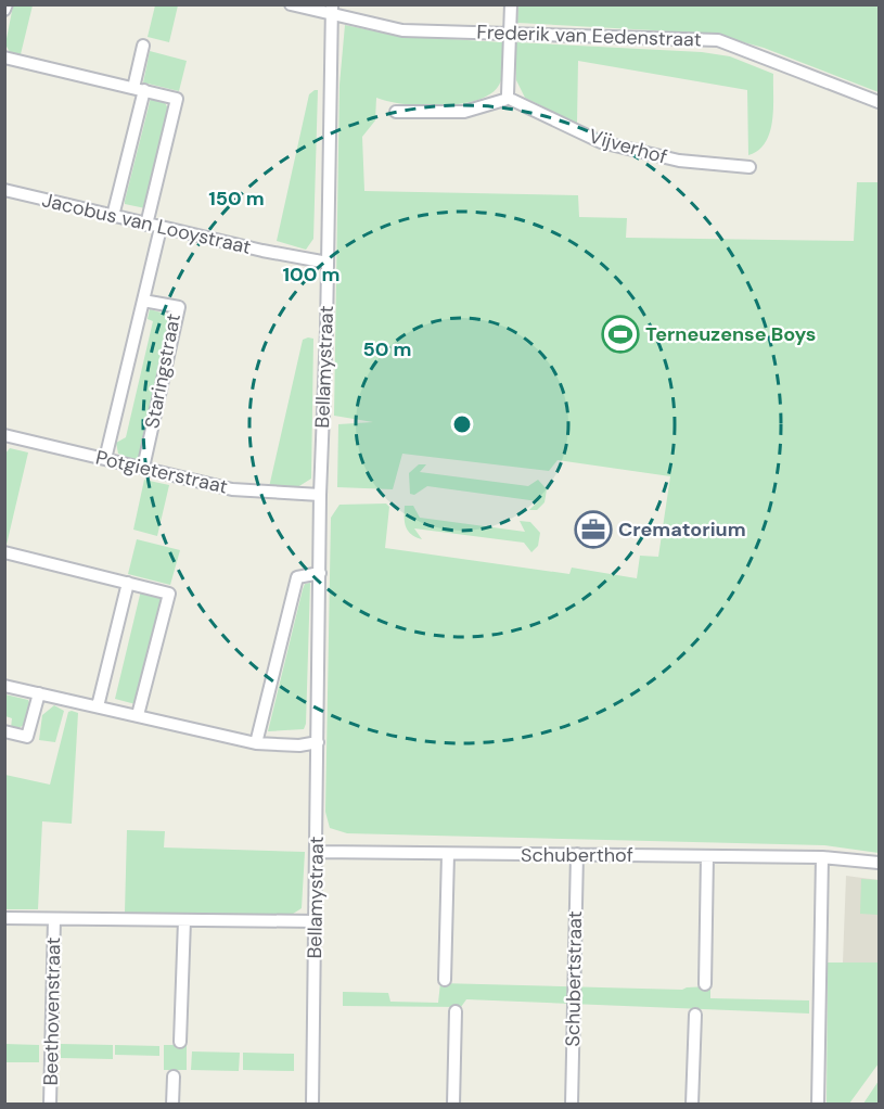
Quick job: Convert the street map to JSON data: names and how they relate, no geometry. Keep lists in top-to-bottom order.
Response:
{
  "streets": {
    "street": [
      "Frederik van Eedenstraat",
      "Vijverhof",
      "Jacobus van Looystraat",
      "Bellamystraat",
      "Staringstraat",
      "Potgieterstraat",
      "Schuberthof",
      "Schubertstraat",
      "Beethovenstraat"
    ]
  },
  "crossings": [
    ["Frederik van Eedenstraat", "Bellamystraat"],
    ["Jacobus van Looystraat", "Bellamystraat"],
    ["Jacobus van Looystraat", "Staringstraat"],
    ["Bellamystraat", "Potgieterstraat"],
    ["Bellamystraat", "Schuberthof"],
    ["Staringstraat", "Potgieterstraat"],
    ["Schuberthof", "Schubertstraat"]
  ],
  "places": {
    "sports": ["Terneuzense Boys"],
    "office": ["Crematorium"]
  },
  "rings": ["150 m", "100 m", "50 m"]
}
